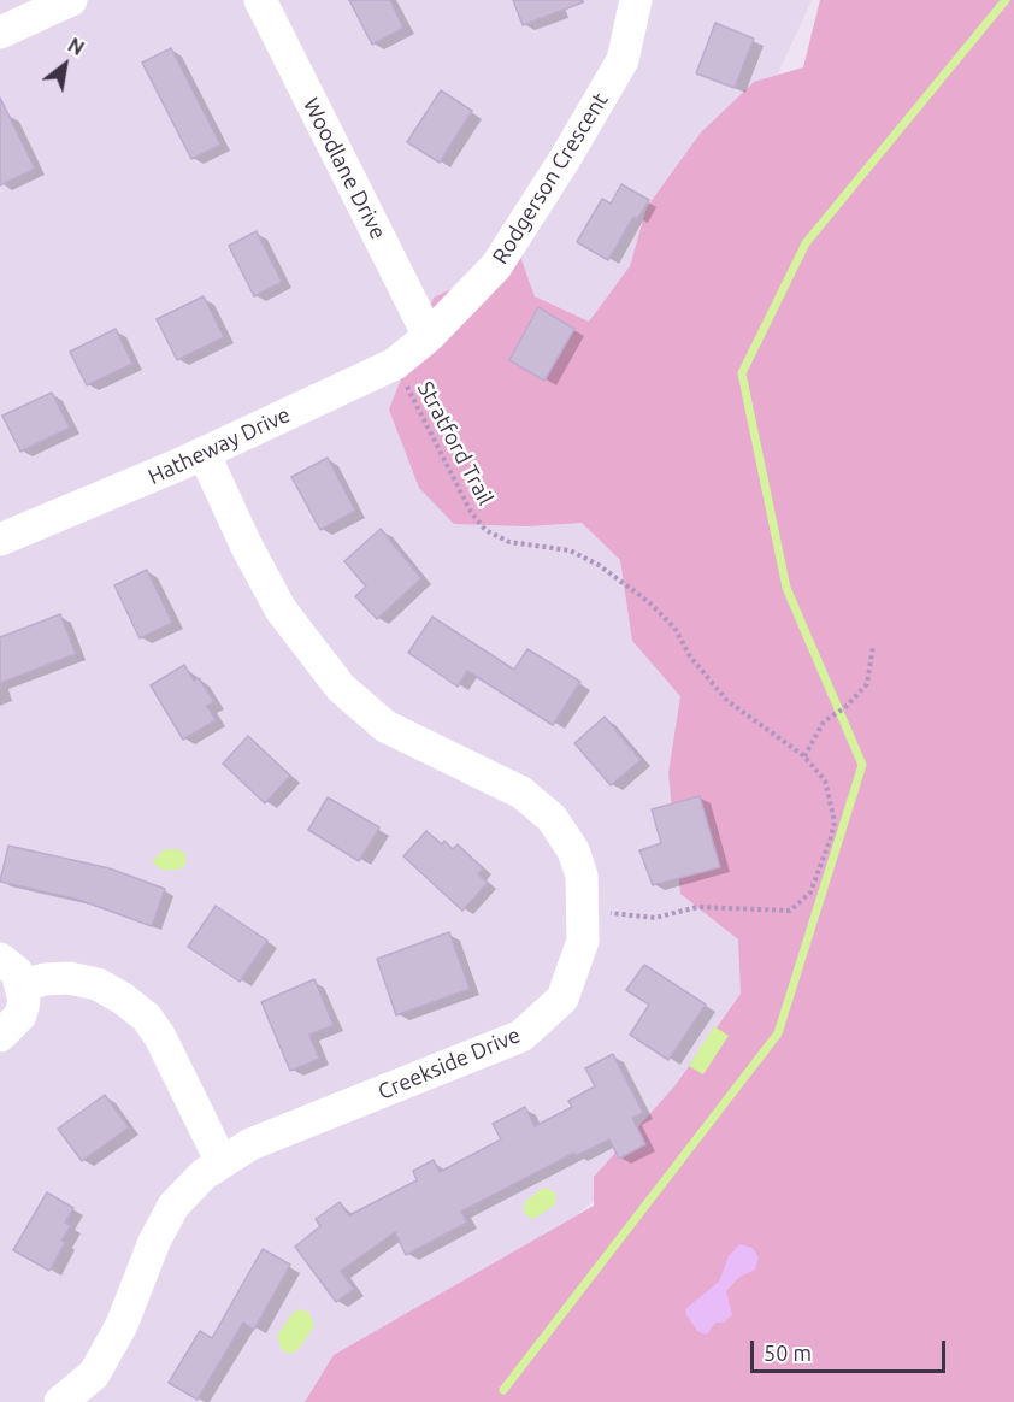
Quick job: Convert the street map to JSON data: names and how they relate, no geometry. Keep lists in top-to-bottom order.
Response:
{
  "streets": {
    "street": [
      "Woodlane Drive",
      "Rodgerson Crescent",
      "Hatheway Drive",
      "Creekside Drive"
    ],
    "path": ["Stratford Trail"]
  },
  "crossings": [
    ["Woodlane Drive", "Rodgerson Crescent"],
    ["Woodlane Drive", "Hatheway Drive"],
    ["Rodgerson Crescent", "Hatheway Drive"],
    ["Stratford Trail", "Hatheway Drive"],
    ["Stratford Trail", "Creekside Drive"],
    ["Hatheway Drive", "Creekside Drive"]
  ],
  "scale_bar": "50 m",
  "north": "top right"
}
